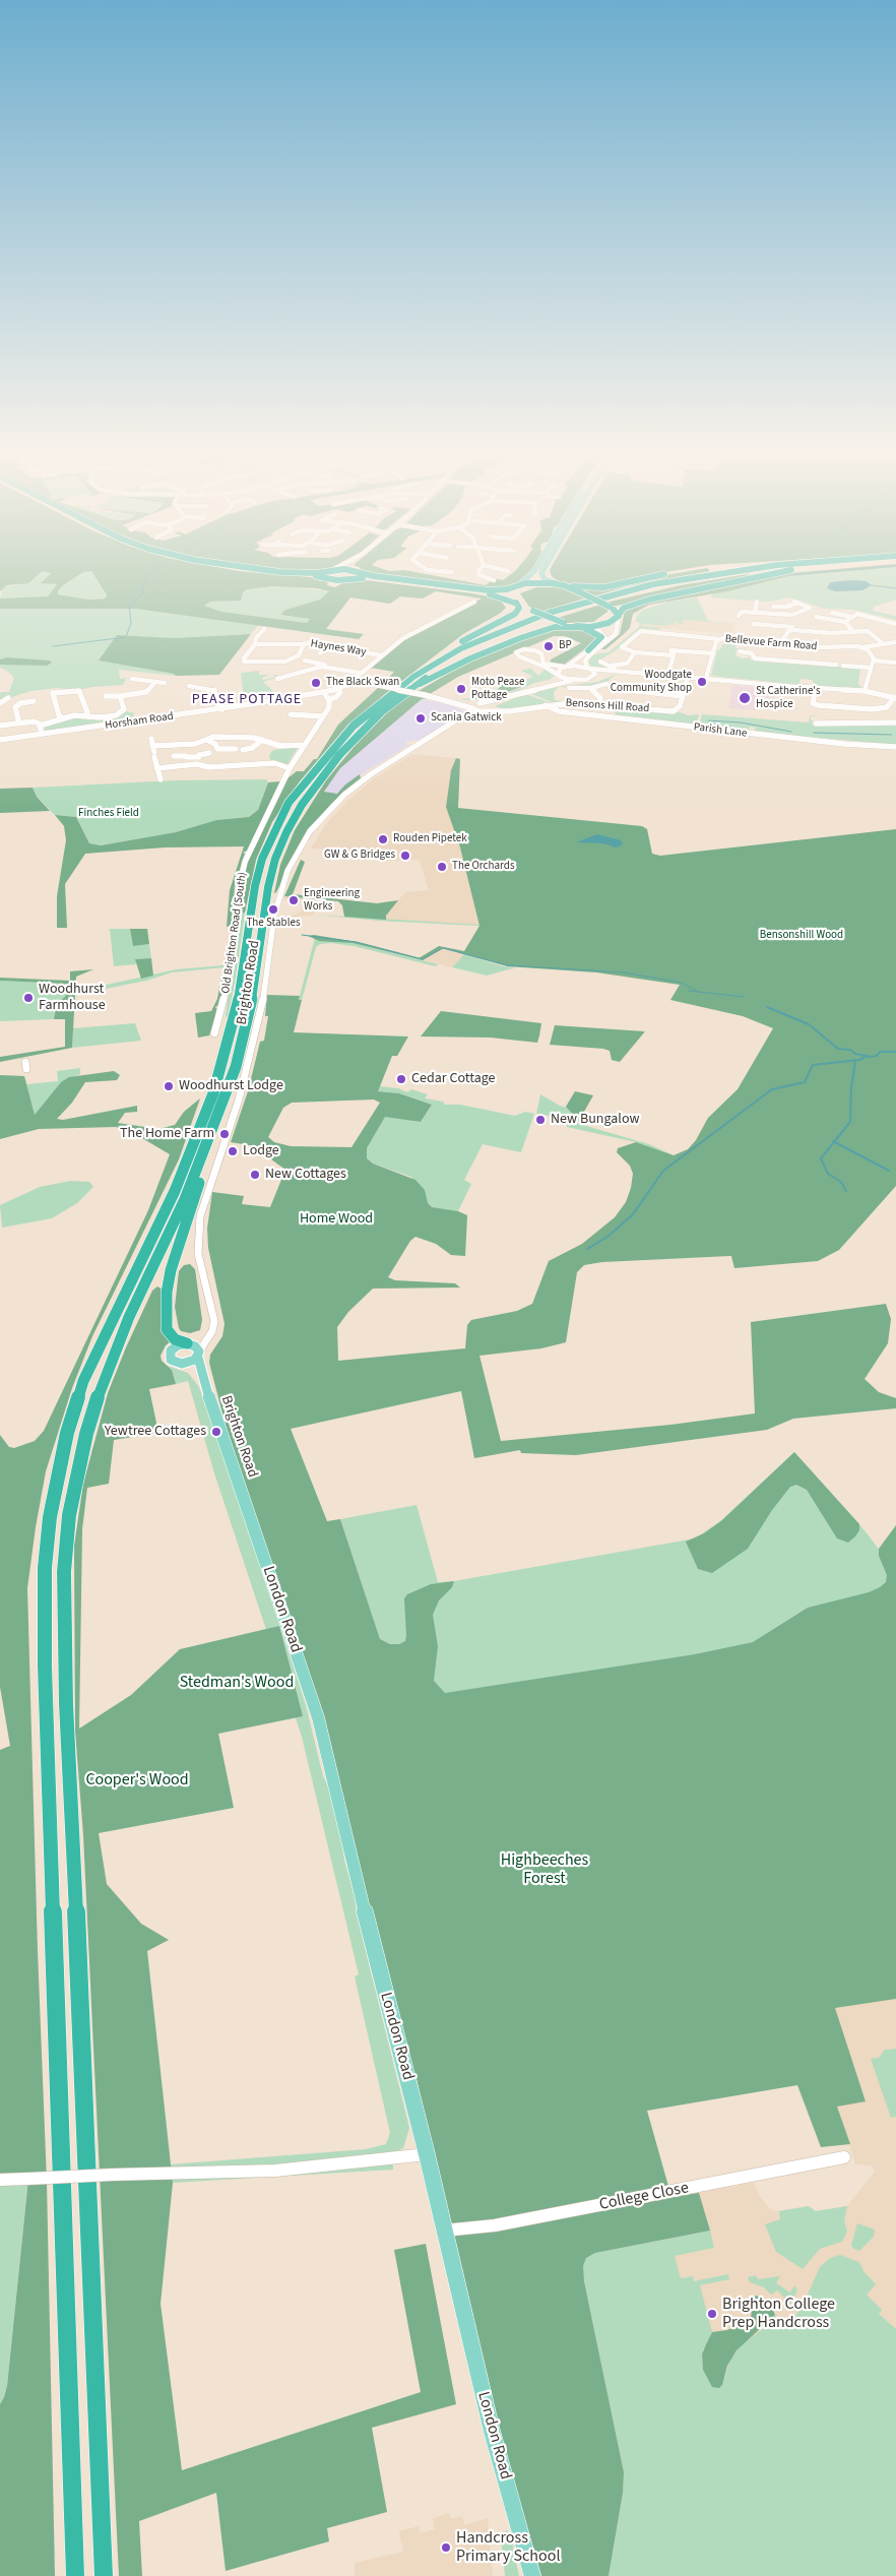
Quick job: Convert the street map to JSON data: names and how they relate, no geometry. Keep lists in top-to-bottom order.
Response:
{
  "streets": {
    "main road": ["Brighton Road", "London Road"],
    "street": [
      "Bellevue Farm Road",
      "Haynes Way",
      "Bensons Hill Road",
      "Horsham Road",
      "Parish Lane",
      "Old Brighton Road (South)",
      "College Close"
    ]
  },
  "crossings": [
    ["Bensons Hill Road", "Horsham Road"],
    ["Bensons Hill Road", "Parish Lane"],
    ["Bensons Hill Road", "Brighton Road"],
    ["Horsham Road", "Old Brighton Road (South)"],
    ["Horsham Road", "Brighton Road"],
    ["Brighton Road", "London Road"],
    ["London Road", "College Close"]
  ],
  "districts": ["PEASE POTTAGE"],
  "parks": [
    "Finches Field",
    "Bensonshill Wood",
    "Home Wood",
    "Stedman's Wood",
    "Cooper's Wood",
    "Highbeeches Forest"
  ],
  "places": [
    "BP",
    "Woodgate Community Shop",
    "The Black Swan",
    "Moto Pease Pottage",
    "St Catherine's Hospice",
    "Scania Gatwick",
    "Rouden Pipetek",
    "GW & G Bridges",
    "The Orchards",
    "Engineering Works",
    "The Stables",
    "Woodhurst Farmhouse",
    "Cedar Cottage",
    "Woodhurst Lodge",
    "New Bungalow",
    "The Home Farm",
    "Lodge",
    "New Cottages",
    "Yewtree Cottages",
    "Brighton College Prep Handcross",
    "Handcross Primary School"
  ]
}
